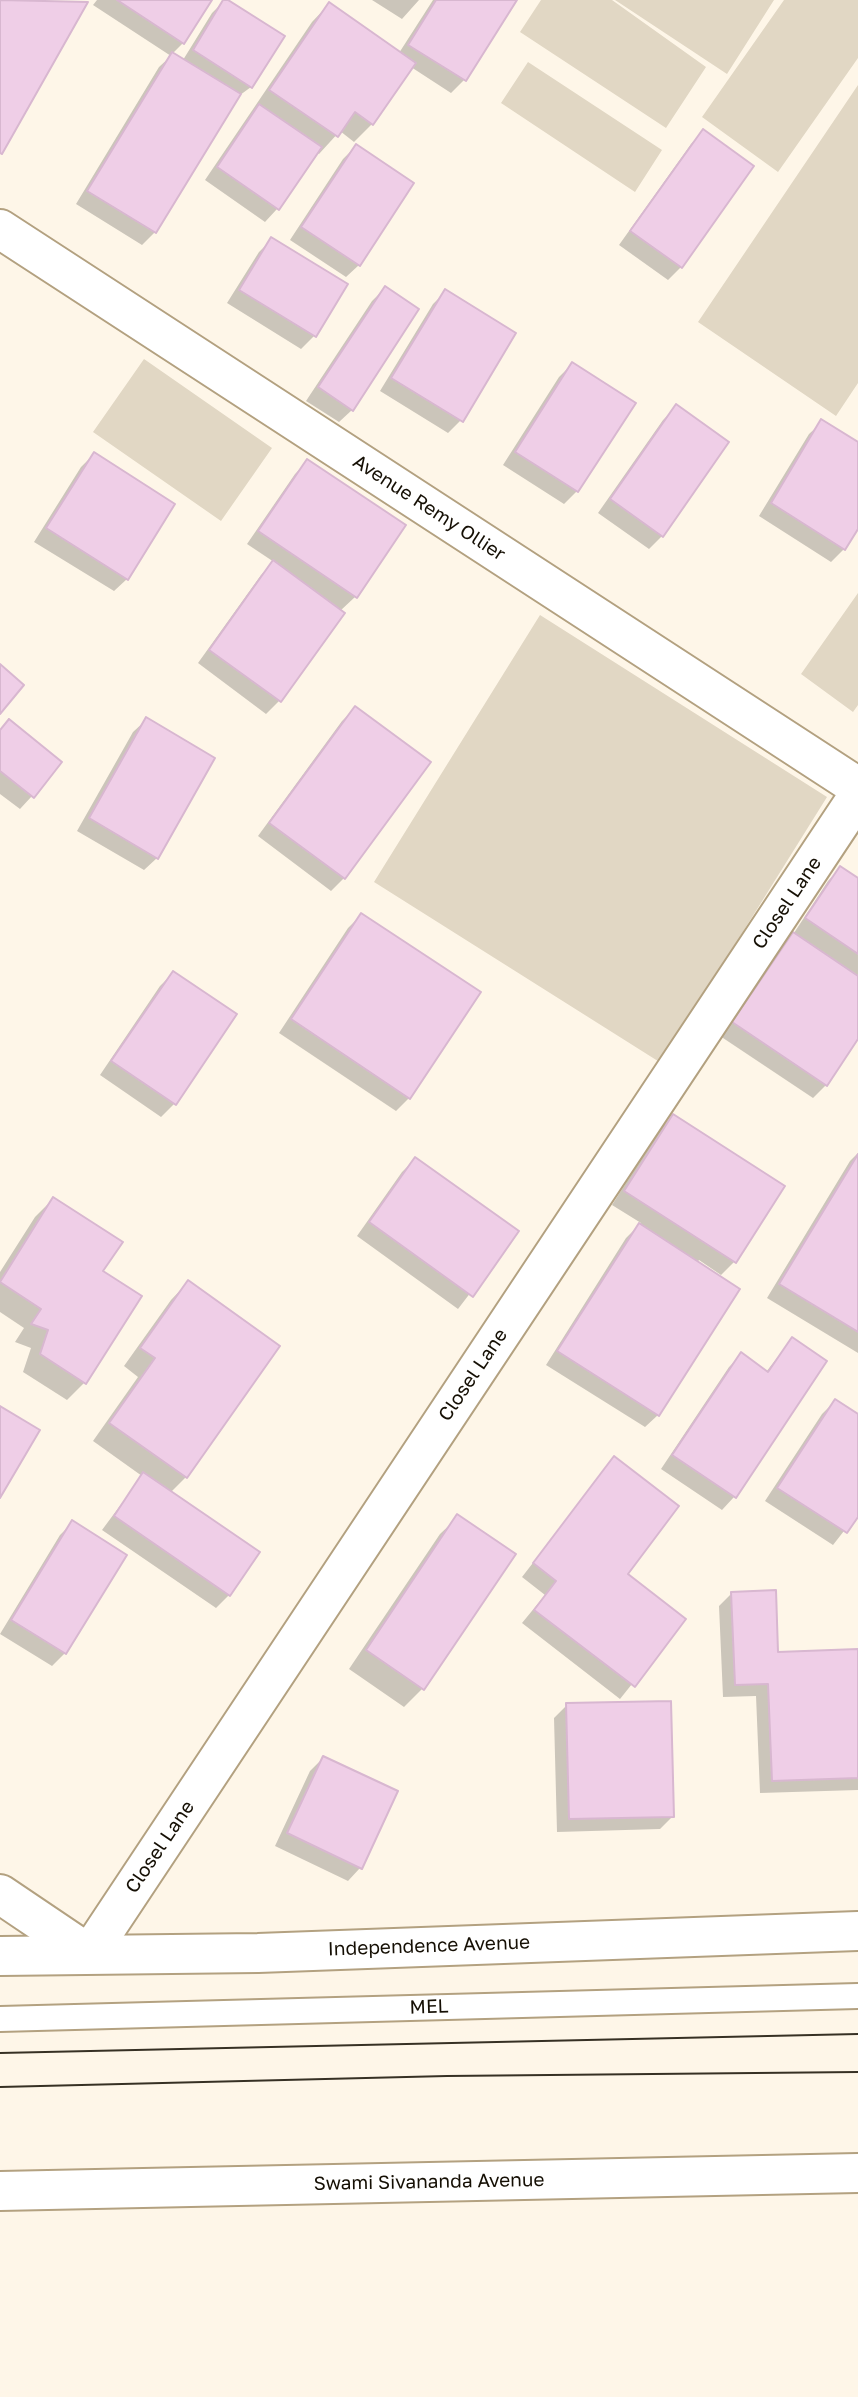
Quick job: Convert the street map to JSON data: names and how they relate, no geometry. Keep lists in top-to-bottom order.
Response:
{
  "streets": {
    "street": [
      "Avenue Remy Ollier",
      "Closel Lane",
      "Independence Avenue",
      "Swami Sivananda Avenue"
    ],
    "lane": ["MEL"]
  },
  "crossings": [
    ["Closel Lane", "Independence Avenue"]
  ]
}
